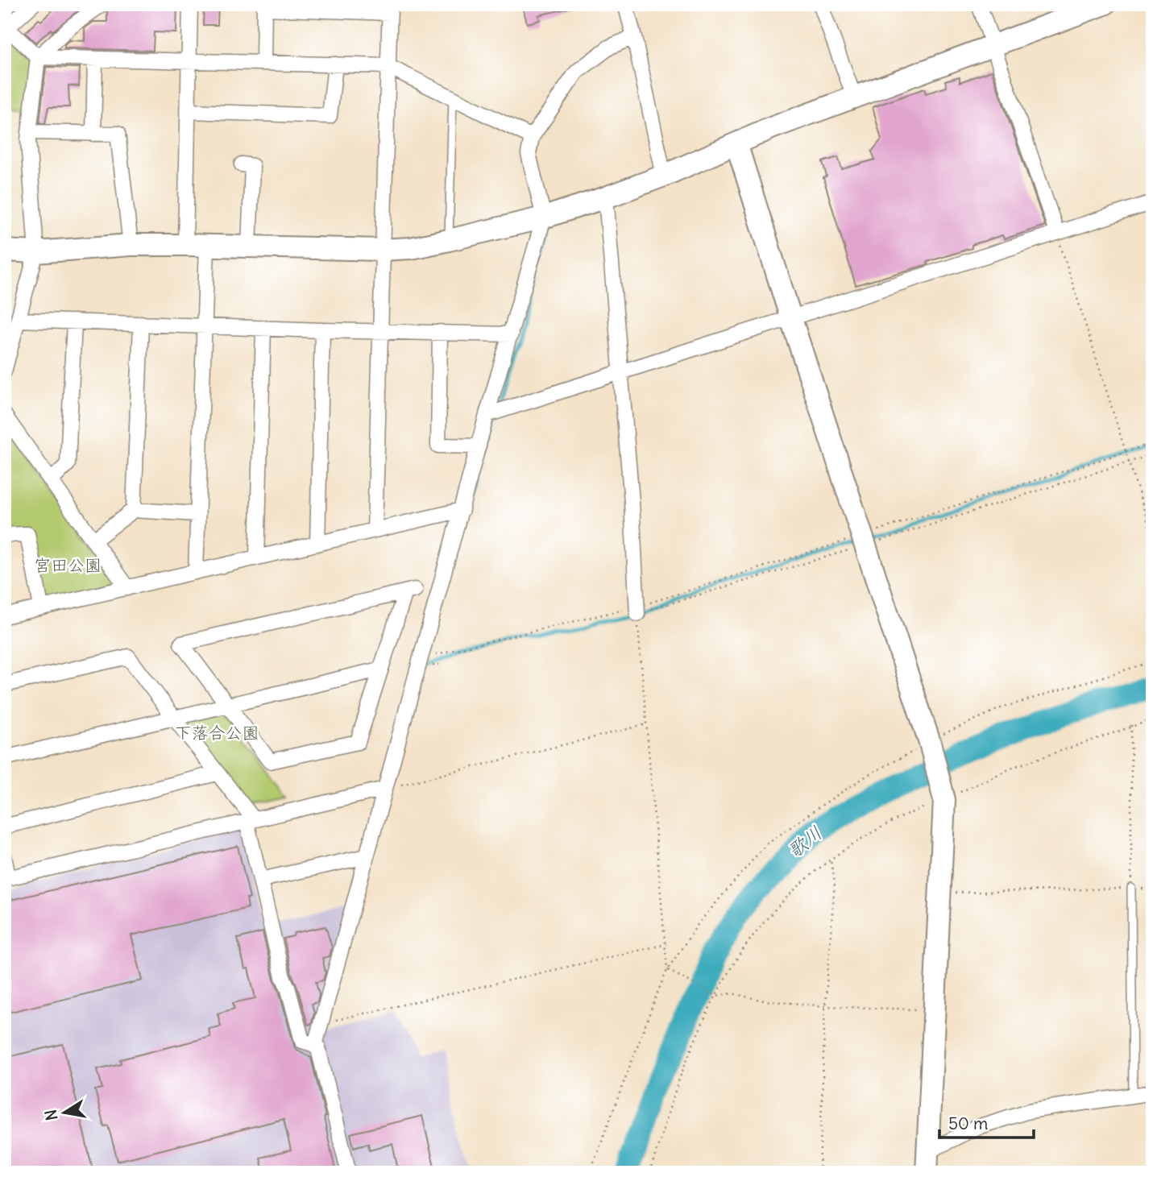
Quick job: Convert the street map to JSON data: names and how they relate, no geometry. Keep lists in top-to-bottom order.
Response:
{
  "water": ["歌川"],
  "parks": ["宮田公園", "下落合公園"],
  "scale_bar": "50 m",
  "north": "left"
}
